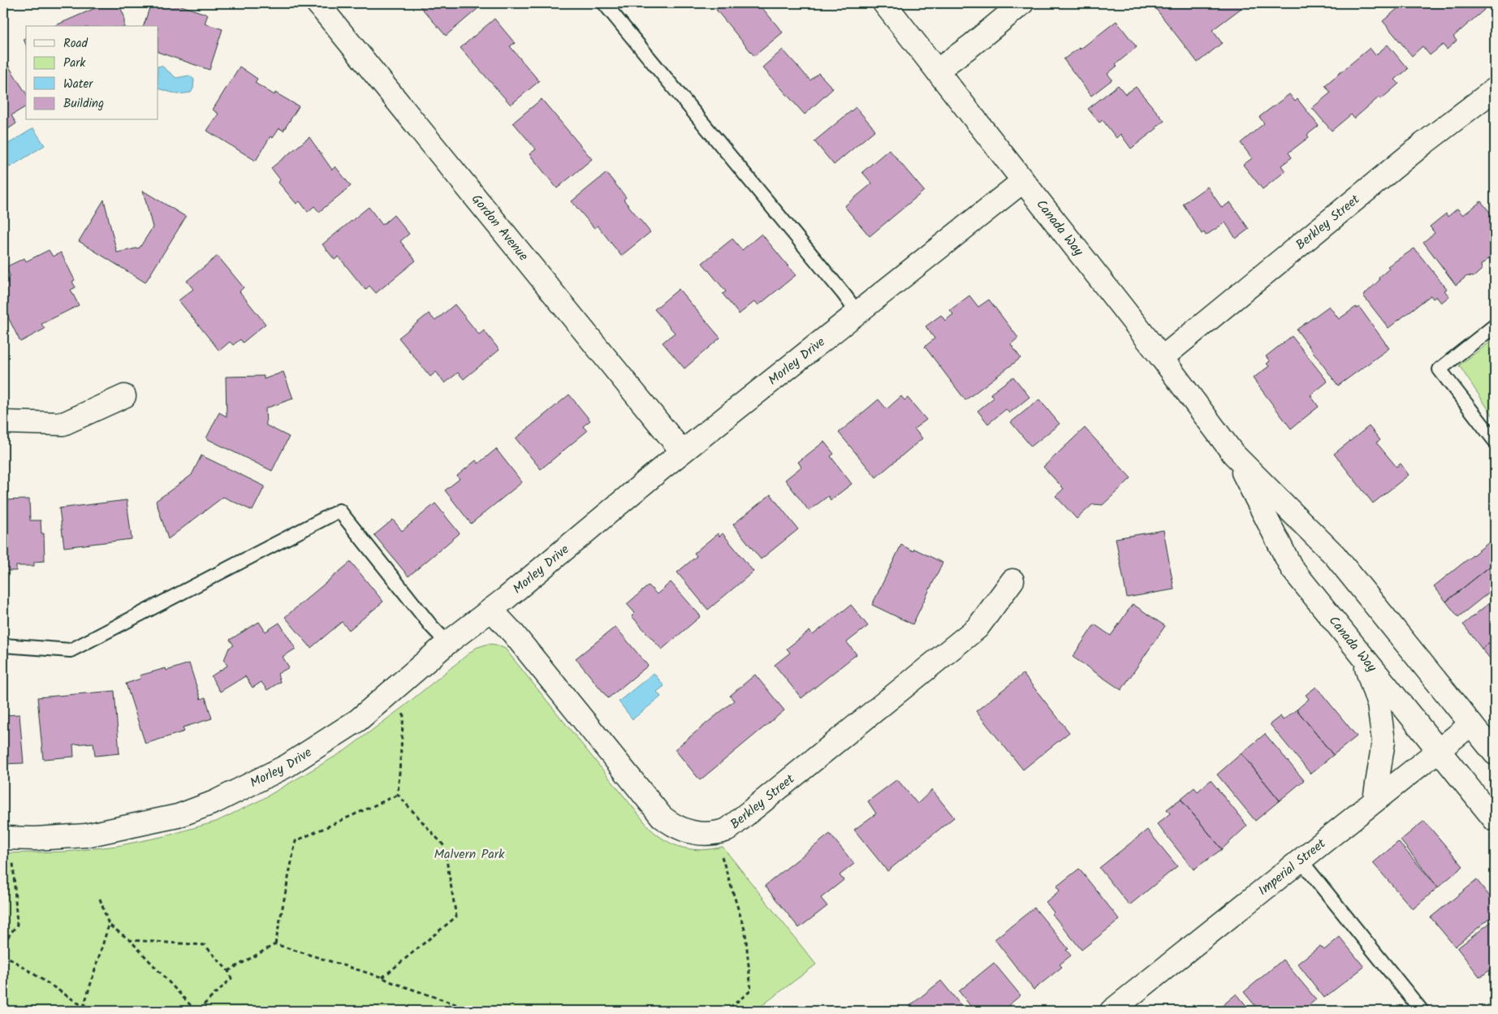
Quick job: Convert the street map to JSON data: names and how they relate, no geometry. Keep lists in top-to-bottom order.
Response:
{
  "streets": {
    "street": [
      "Berkley Street",
      "Gordon Avenue",
      "Canada Way",
      "Morley Drive",
      "Imperial Street"
    ]
  },
  "crossings": [
    ["Berkley Street", "Canada Way"],
    ["Berkley Street", "Morley Drive"],
    ["Gordon Avenue", "Morley Drive"],
    ["Canada Way", "Morley Drive"],
    ["Canada Way", "Imperial Street"]
  ],
  "parks": ["Malvern Park"],
  "legend": [
    "Road",
    "Park",
    "Water",
    "Building"
  ]
}
